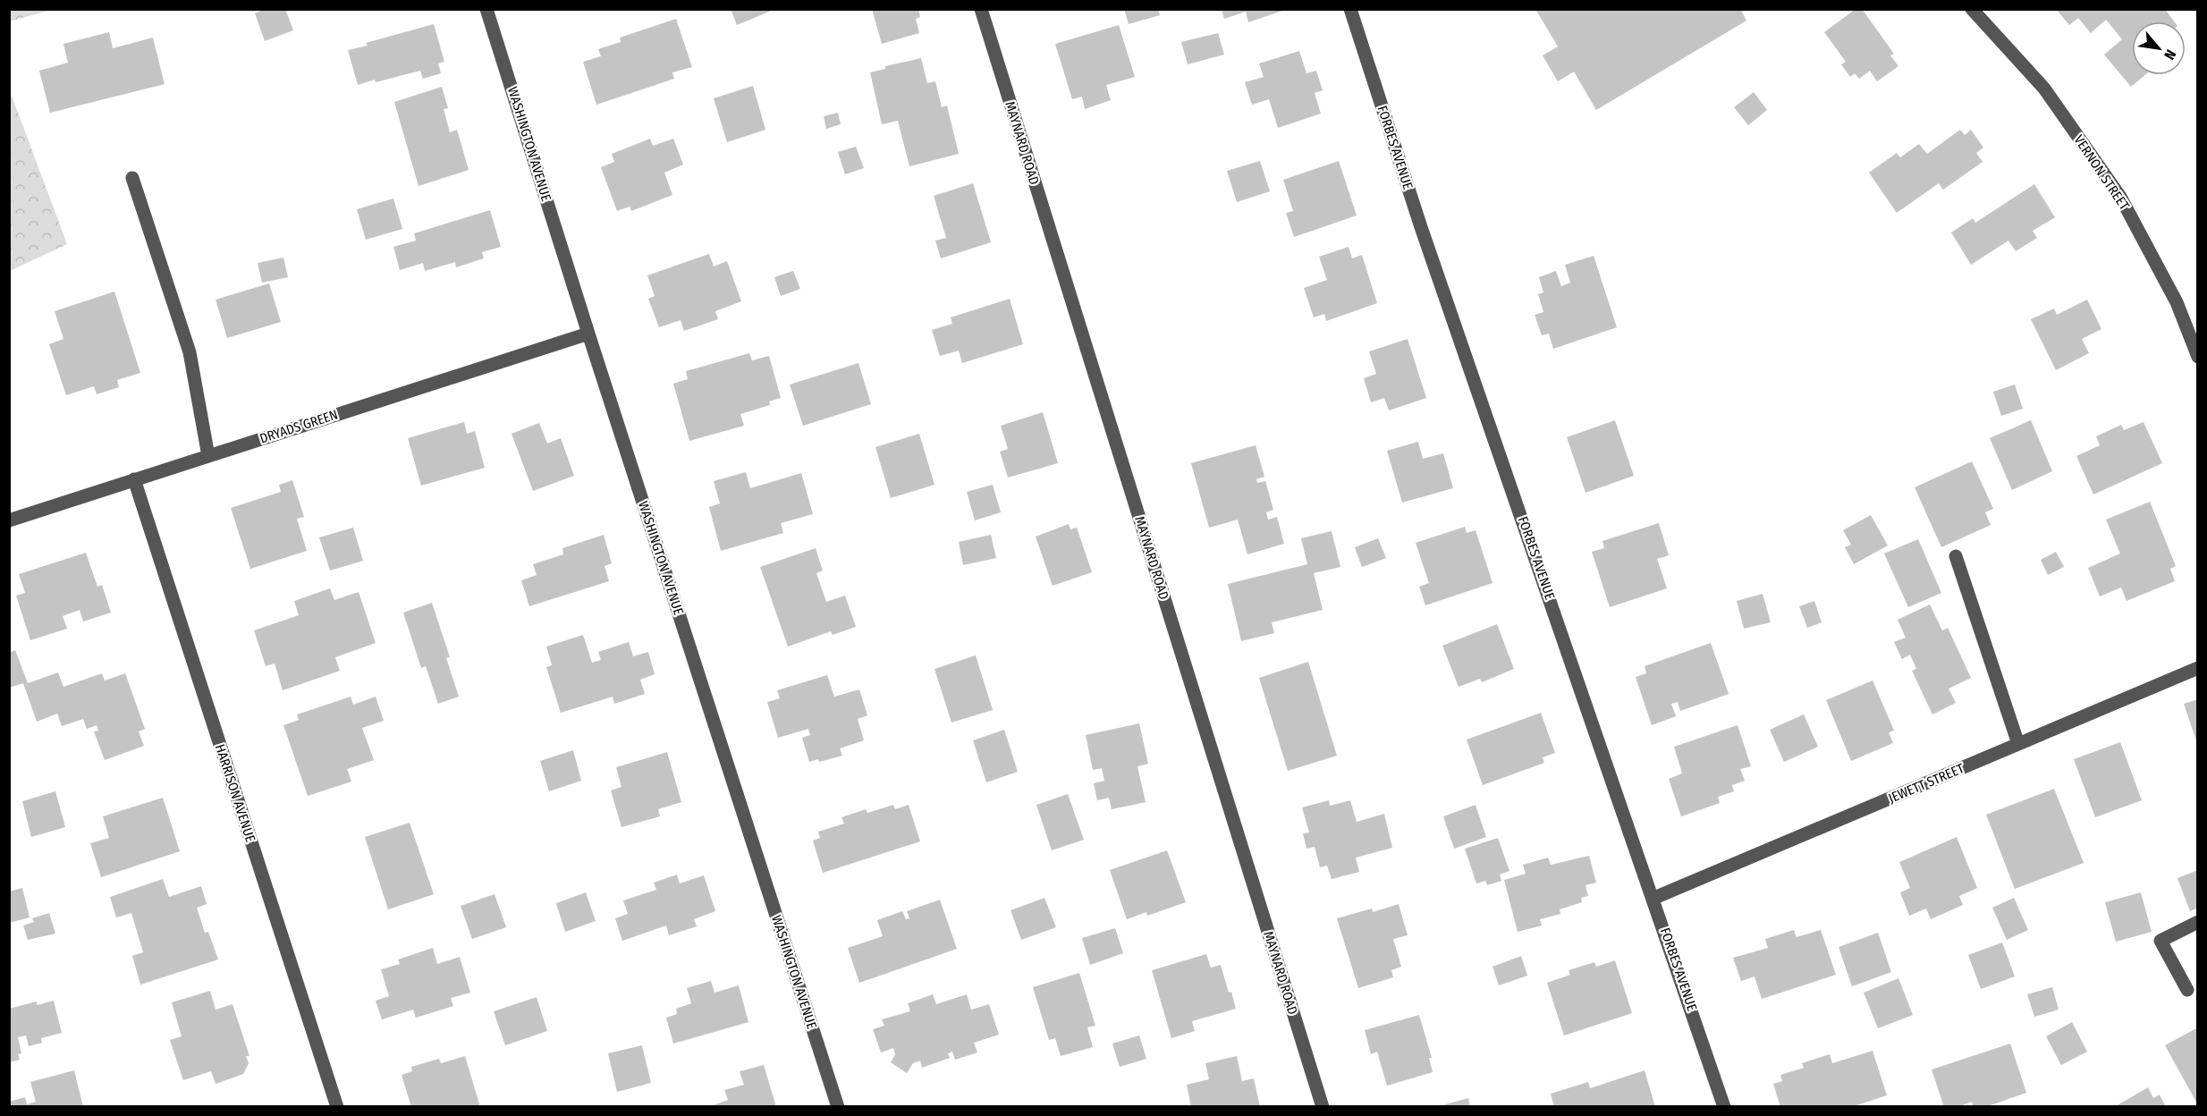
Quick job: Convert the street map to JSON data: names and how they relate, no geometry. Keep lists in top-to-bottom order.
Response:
{
  "streets": {
    "street": [
      "MAYNARD ROAD",
      "WASHINGTON AVENUE",
      "FORBES AVENUE",
      "VERNON STREET",
      "DRYADS GREEN",
      "JEWETT STREET",
      "HARRISON AVENUE"
    ]
  },
  "crossings": [
    ["WASHINGTON AVENUE", "DRYADS GREEN"],
    ["FORBES AVENUE", "JEWETT STREET"],
    ["DRYADS GREEN", "HARRISON AVENUE"]
  ],
  "north": "bottom right"
}
